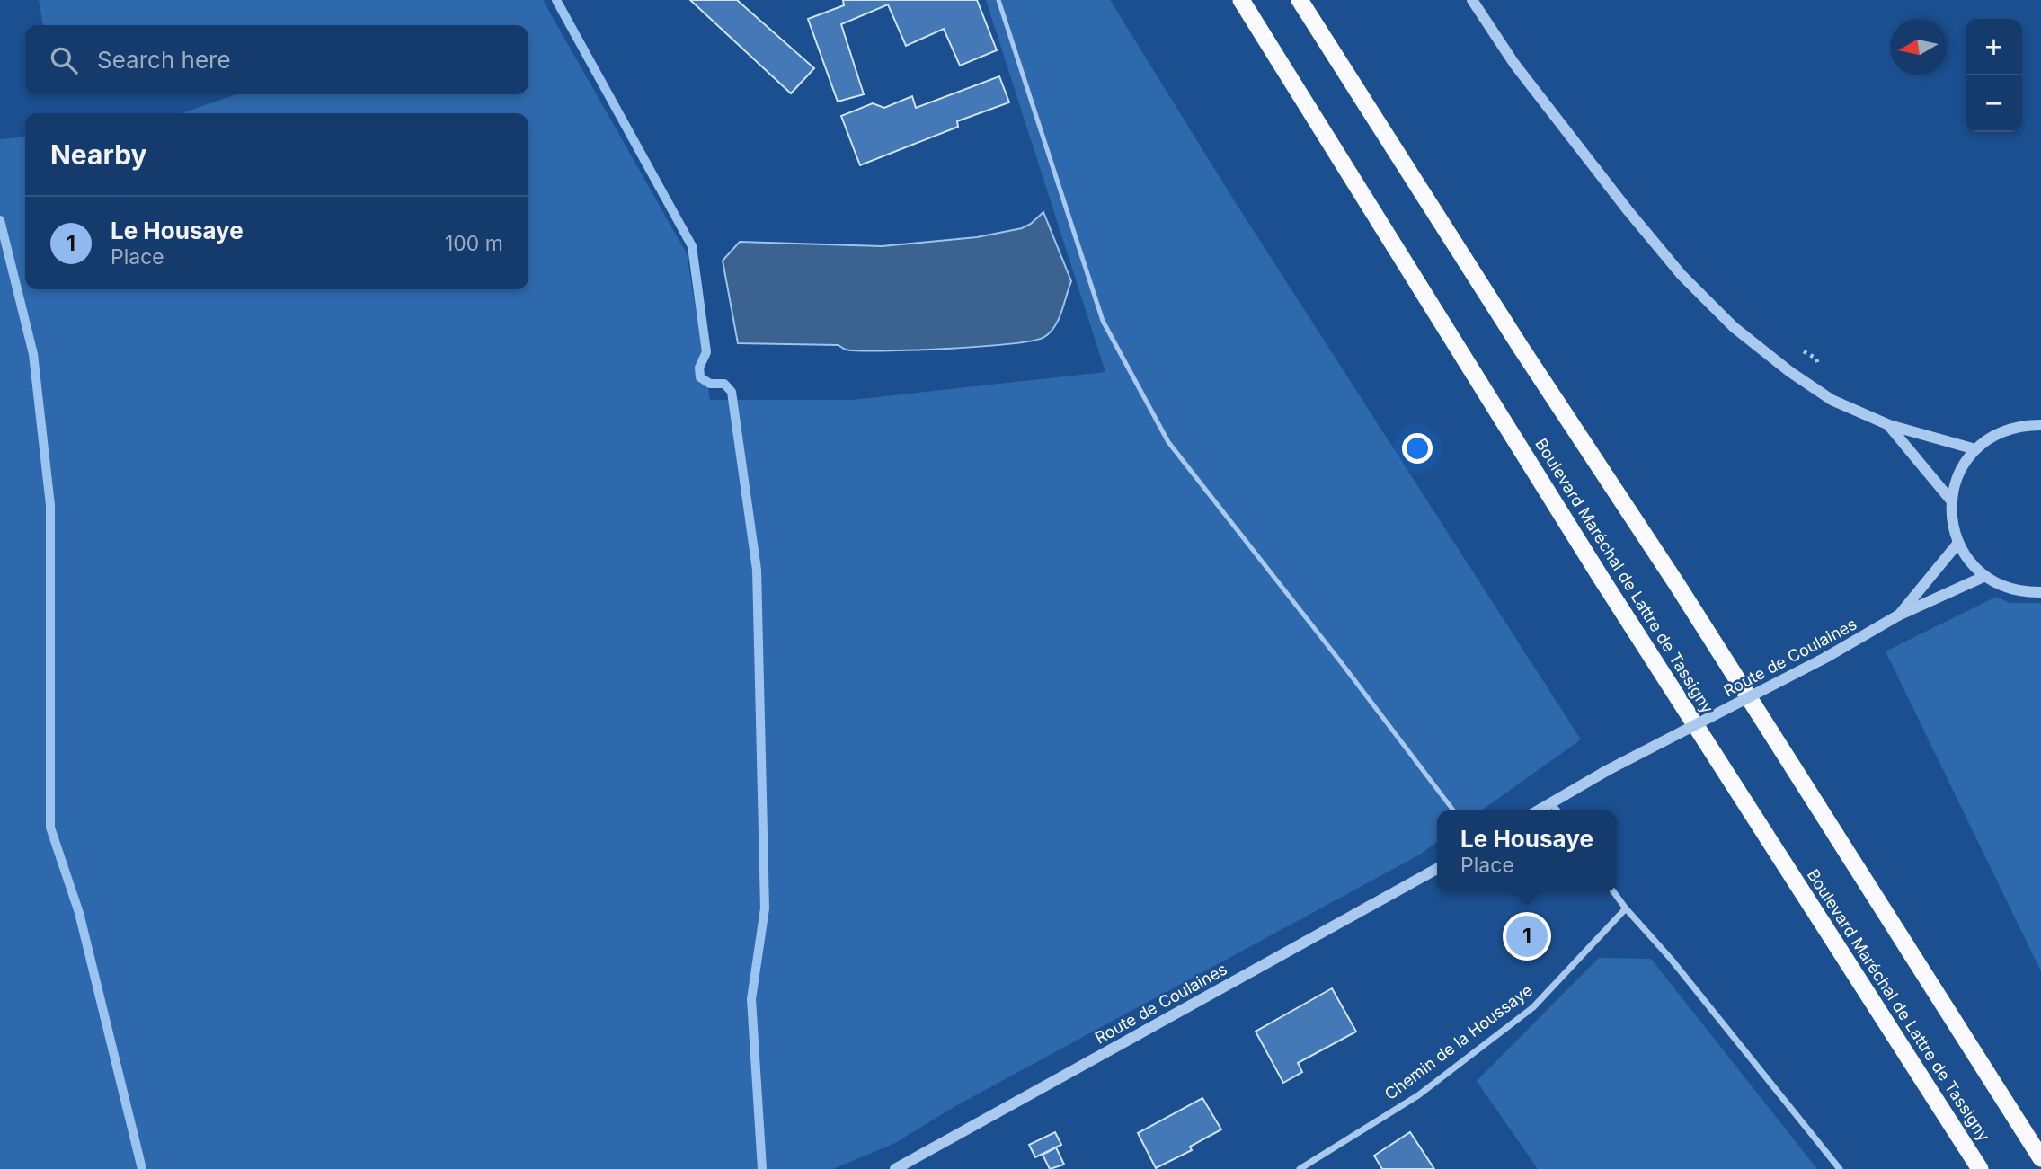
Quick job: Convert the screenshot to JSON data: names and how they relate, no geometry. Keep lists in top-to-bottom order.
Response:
{
  "streets": {
    "highway": ["Boulevard Maréchal de Lattre de Tassigny"],
    "street": ["Route de Coulaines", "Chemin de la Houssaye"]
  },
  "north": "left",
  "page": {
    "map_buttons": ["+", "−"],
    "search": "Search here",
    "heading": "Nearby",
    "list": [
      {
        "mark": "1",
        "name": "Le Housaye",
        "note": "Place",
        "value": "100 m"
      }
    ],
    "popup": ["Le Housaye", "Place"],
    "pins": "1"
  }
}
